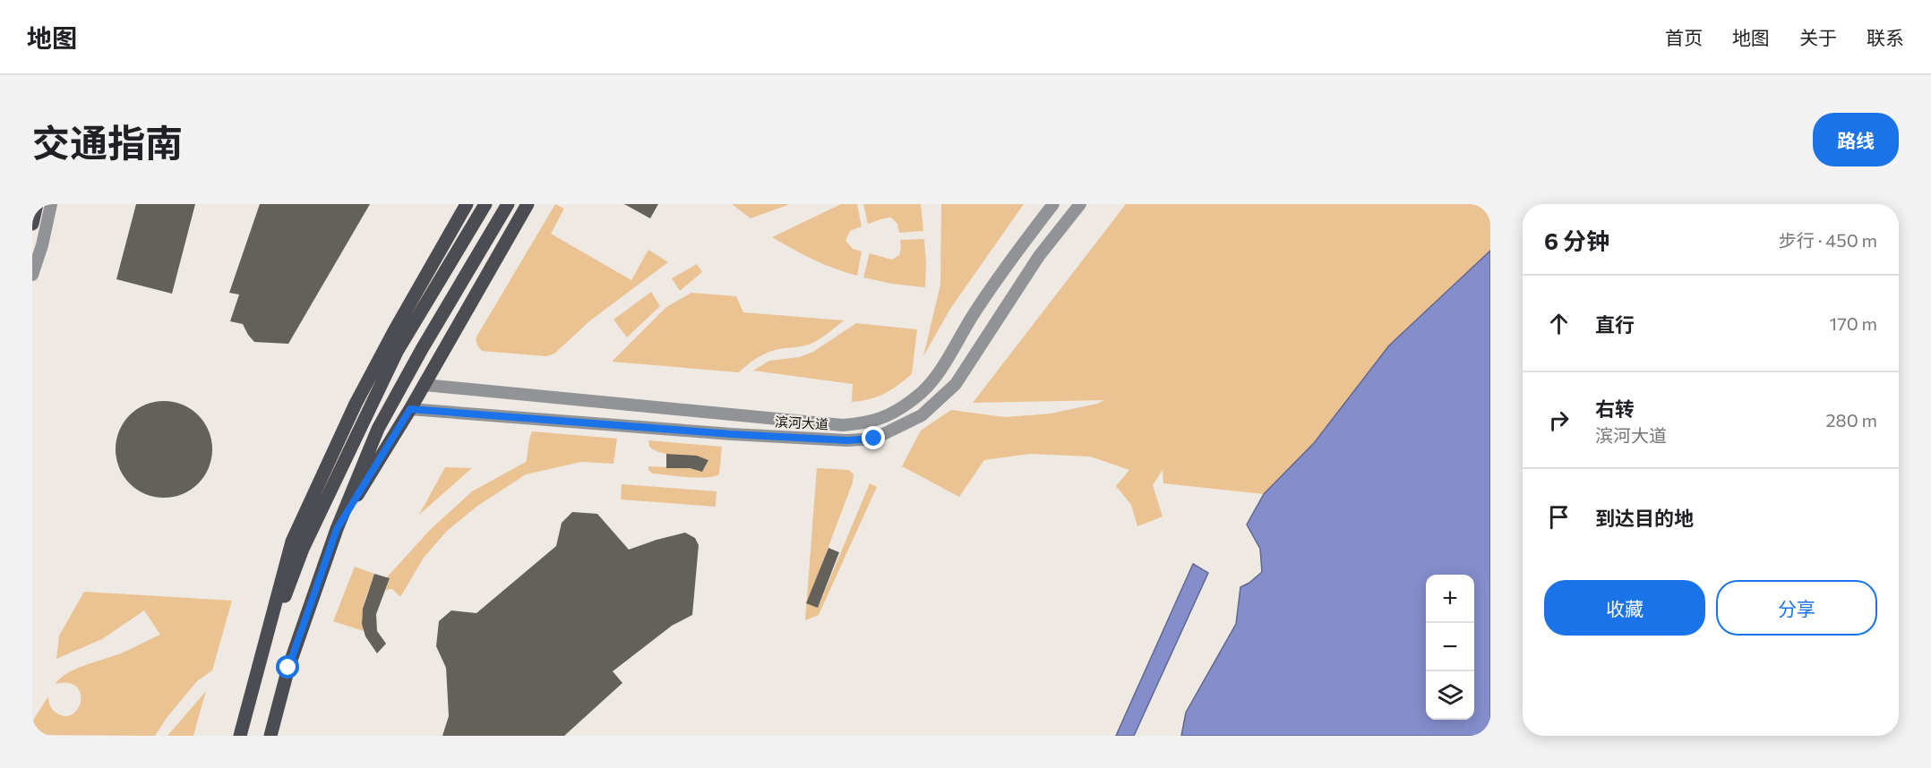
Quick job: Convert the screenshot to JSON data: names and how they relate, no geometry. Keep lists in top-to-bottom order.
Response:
{
  "streets": {
    "street": ["滨河大道"]
  },
  "page": {
    "header": "地图",
    "nav": [
      "首页",
      "地图",
      "关于",
      "联系"
    ],
    "title": "交通指南",
    "buttons": [
      "路线",
      ["收藏", "分享"]
    ],
    "heading": ["6 分钟", "步行 · 450 m"],
    "list": [
      ["直行", "170 m"],
      ["右转", "滨河大道", "280 m"],
      "到达目的地"
    ],
    "map_buttons": ["+", "−"]
  }
}
